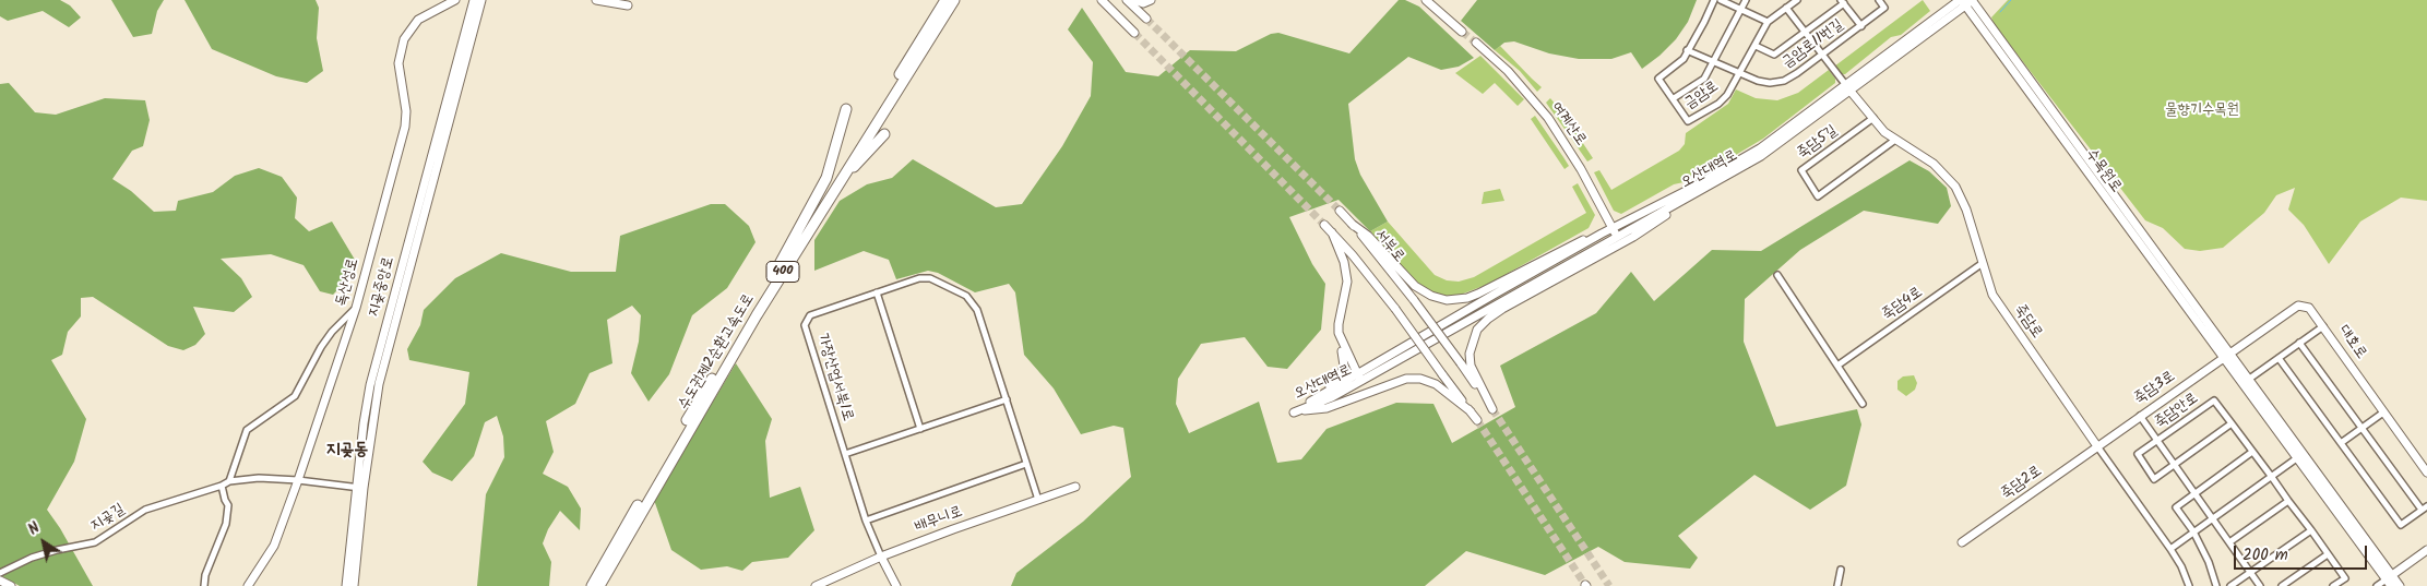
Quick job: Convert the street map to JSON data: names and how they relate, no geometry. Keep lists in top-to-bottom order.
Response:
{
  "streets": {
    "highway": ["400", "수도권제2순환고속도로"],
    "street": [
      "금암로11번길",
      "금암로",
      "여계산로",
      "죽담5길",
      "오산대역로",
      "수목원로",
      "서부로",
      "독산성로",
      "지곶중앙로",
      "죽담4로",
      "죽담로",
      "대호로",
      "가장산업서북1로",
      "죽담3로",
      "죽담안로",
      "죽담2로",
      "지곶길",
      "배무니로"
    ]
  },
  "crossings": [
    ["금암로11번길", "금암로"],
    ["여계산로", "오산대역로"],
    ["죽담5길", "죽담로"],
    ["오산대역로", "수목원로"],
    ["오산대역로", "서부로"],
    ["오산대역로", "죽담로"],
    ["수목원로", "대호로"],
    ["수목원로", "죽담3로"],
    ["독산성로", "지곶길"],
    ["지곶중앙로", "지곶길"],
    ["죽담4로", "죽담로"],
    ["죽담로", "죽담3로"],
    ["죽담로", "죽담2로"],
    ["대호로", "죽담3로"],
    ["가장산업서북1로", "배무니로"],
    ["죽담3로", "죽담안로"],
    ["죽담3로", "죽담2로"]
  ],
  "districts": ["지곶동"],
  "parks": ["물향기수목원"],
  "scale_bar": "200 m",
  "north": "top left"
}
